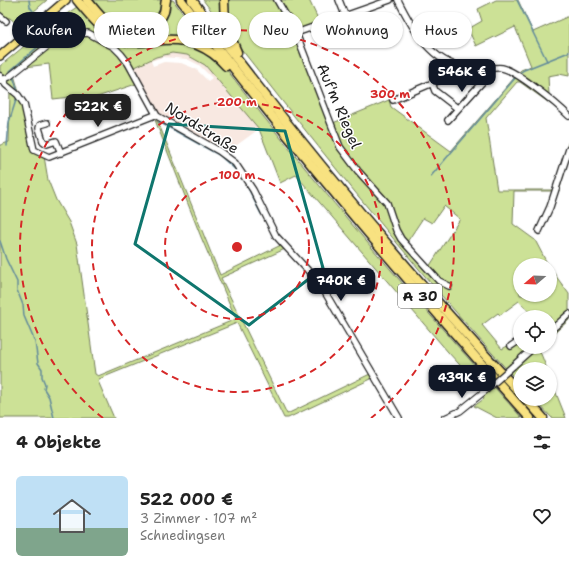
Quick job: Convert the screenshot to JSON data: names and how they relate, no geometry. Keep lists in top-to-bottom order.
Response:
{
  "streets": {
    "highway": ["A 30"],
    "street": ["Auf'm Riegel", "Nordstraße"]
  },
  "north": "left",
  "page": {
    "chip": [
      "Kaufen",
      "Mieten",
      "Filter",
      "Neu",
      "Wohnung",
      "Haus"
    ],
    "price": [
      "546K €",
      "522K €",
      "740K €",
      "439K €"
    ],
    "heading": "4 Objekte",
    "list": [
      {
        "name": "522 000 €",
        "note": "3 Zimmer · 107 m² · Schnedingsen"
      }
    ]
  },
  "rings": ["300 m", "200 m", "100 m"]
}
